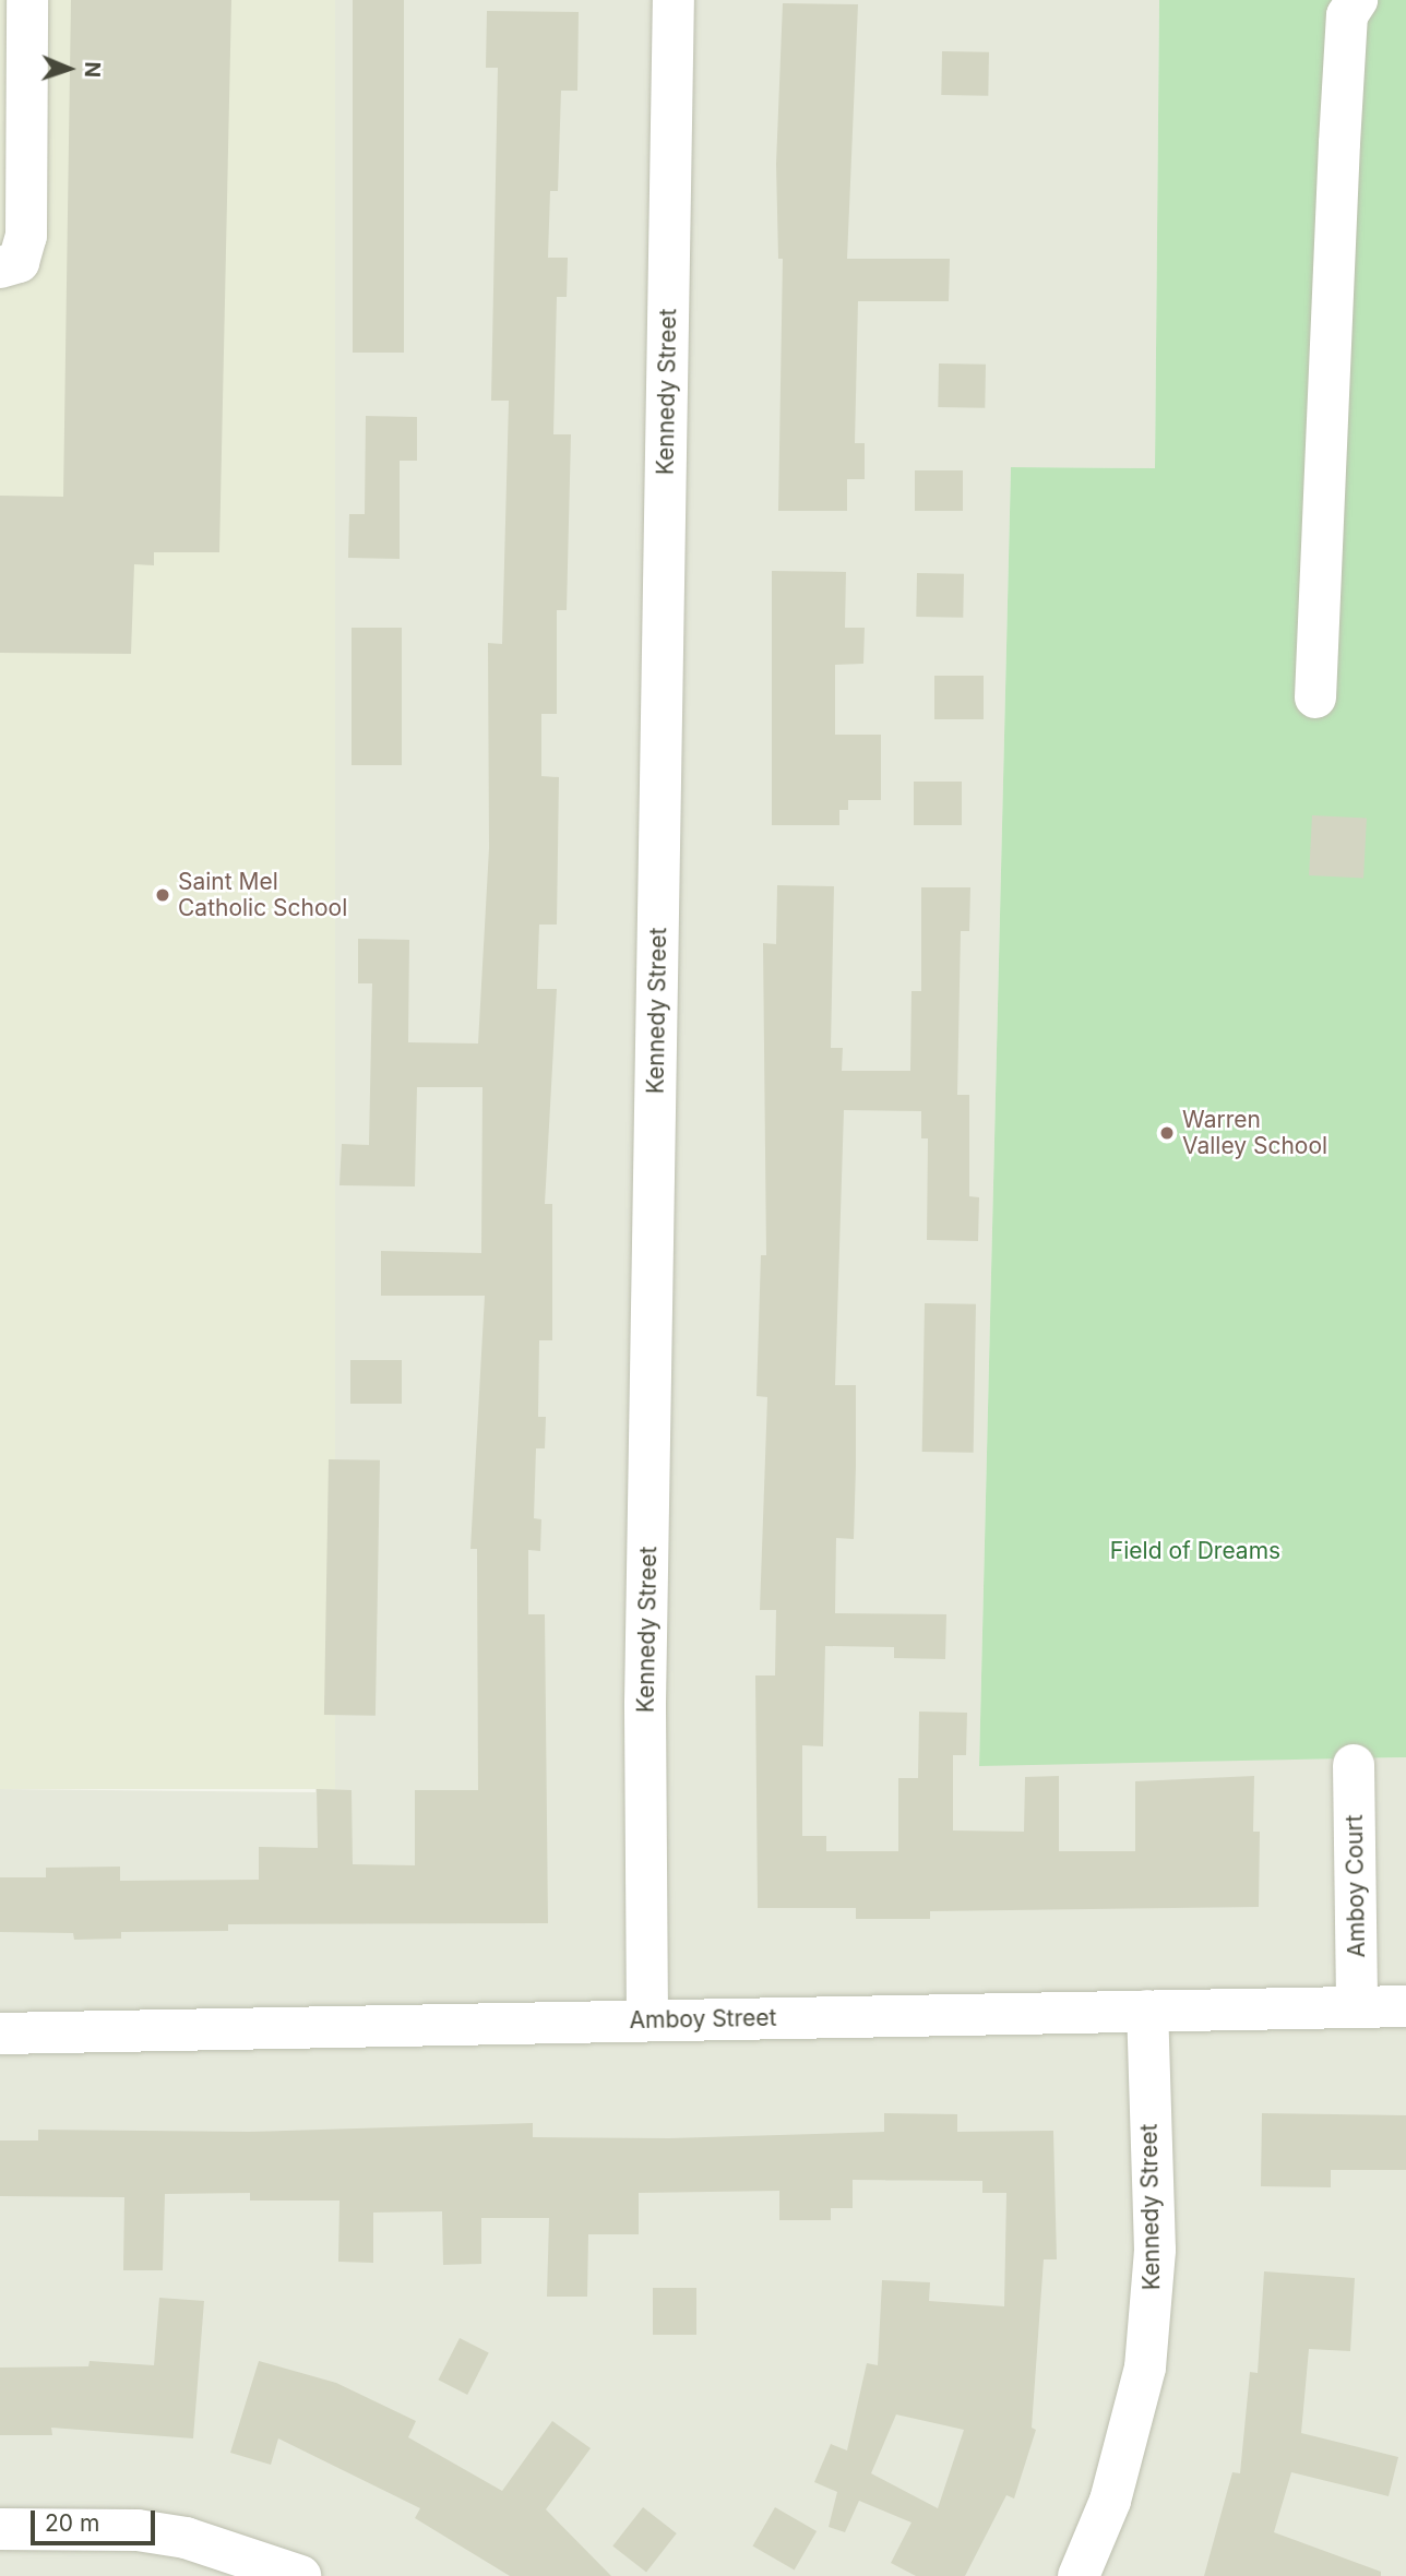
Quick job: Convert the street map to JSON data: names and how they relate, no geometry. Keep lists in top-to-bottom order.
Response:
{
  "streets": {
    "street": ["Kennedy Street", "Amboy Court", "Amboy Street"]
  },
  "crossings": [
    ["Kennedy Street", "Amboy Street"],
    ["Amboy Court", "Amboy Street"]
  ],
  "parks": ["Field of Dreams"],
  "places": ["Saint Mel Catholic School", "Warren Valley School"],
  "scale_bar": "20 m",
  "north": "right"
}
